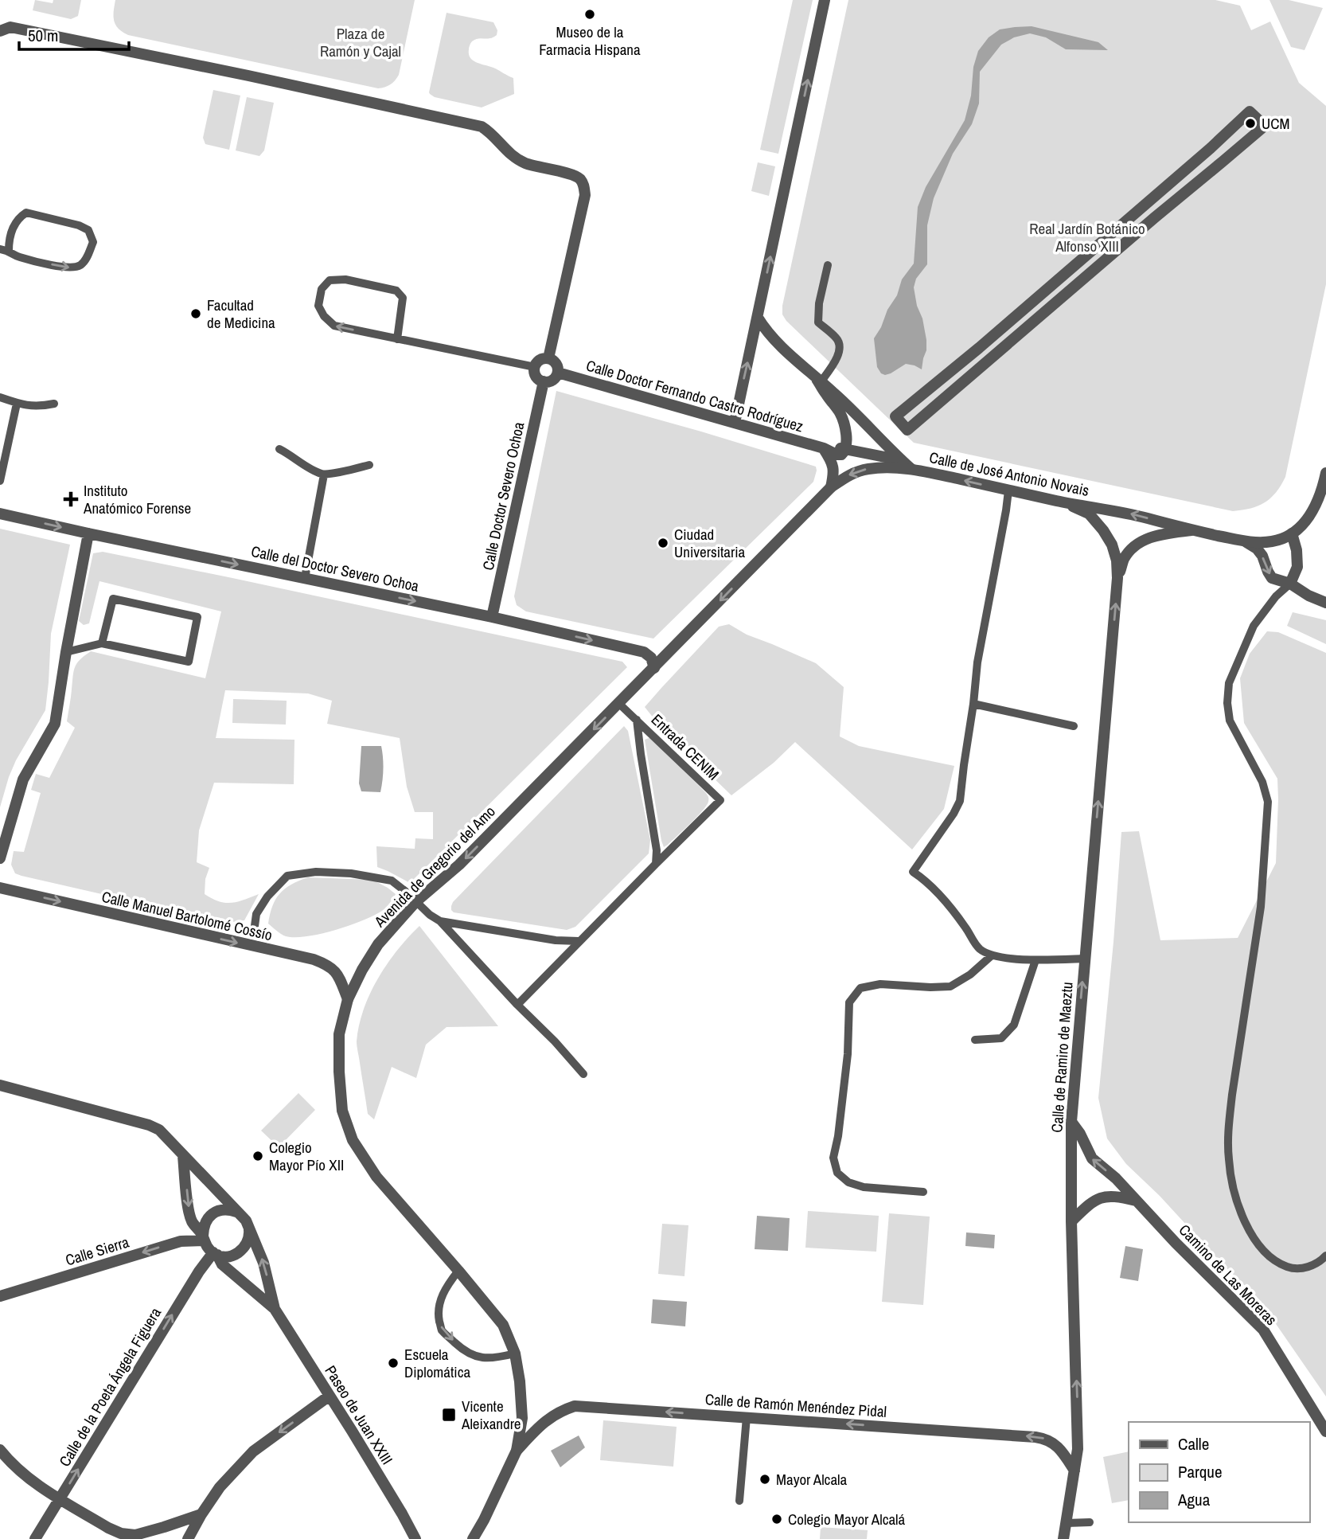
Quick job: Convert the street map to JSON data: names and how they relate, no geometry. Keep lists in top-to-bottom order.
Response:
{
  "streets": {
    "street": [
      "Calle Doctor Fernando Castro Rodríguez",
      "Calle de José Antonio Novais",
      "Calle Doctor Severo Ochoa",
      "Calle del Doctor Severo Ochoa",
      "Avenida de Gregorio del Amo",
      "Calle Manuel Bartolomé Cossío",
      "Calle de Ramiro de Maeztu",
      "Calle Sierra",
      "Camino de Las Moreras",
      "Calle de la Poeta Ángela Figuera",
      "Calle de Ramón Menéndez Pidal",
      "Paseo de Juan XXIII"
    ],
    "lane": ["Entrada CENIM"]
  },
  "crossings": [
    ["Calle Doctor Fernando Castro Rodríguez", "Calle de José Antonio Novais"],
    ["Calle Doctor Fernando Castro Rodríguez", "Calle Doctor Severo Ochoa"],
    ["Calle de José Antonio Novais", "Avenida de Gregorio del Amo"],
    ["Calle de José Antonio Novais", "Calle de Ramiro de Maeztu"],
    ["Calle Doctor Severo Ochoa", "Calle del Doctor Severo Ochoa"],
    ["Calle del Doctor Severo Ochoa", "Avenida de Gregorio del Amo"],
    ["Entrada CENIM", "Avenida de Gregorio del Amo"],
    ["Avenida de Gregorio del Amo", "Calle Manuel Bartolomé Cossío"],
    ["Avenida de Gregorio del Amo", "Calle de Ramón Menéndez Pidal"],
    ["Calle de Ramiro de Maeztu", "Camino de Las Moreras"],
    ["Calle de Ramiro de Maeztu", "Calle de Ramón Menéndez Pidal"],
    ["Calle Sierra", "Calle de la Poeta Ángela Figuera"]
  ],
  "one_way": [
    "Calle del Doctor Severo Ochoa",
    "Avenida de Gregorio del Amo",
    "Calle Manuel Bartolomé Cossío",
    "Calle de Ramiro de Maeztu",
    "Calle Sierra",
    "Calle de la Poeta Ángela Figuera",
    "Calle de Ramón Menéndez Pidal"
  ],
  "parks": ["Plaza de Ramón y Cajal", "Real Jardín Botánico Alfonso XIII"],
  "places": {
    "other": [
      "Museo de la Farmacia Hispana",
      "UCM",
      "Facultad de Medicina",
      "Ciudad Universitaria",
      "Colegio Mayor Pío XII",
      "Escuela Diplomática",
      "Mayor Alcala",
      "Colegio Mayor Alcalá"
    ],
    "health": ["Instituto Anatómico Forense"],
    "transit": ["Vicente Aleixandre"]
  },
  "legend": ["Calle", "Parque", "Agua"],
  "scale_bar": "50 m"
}
